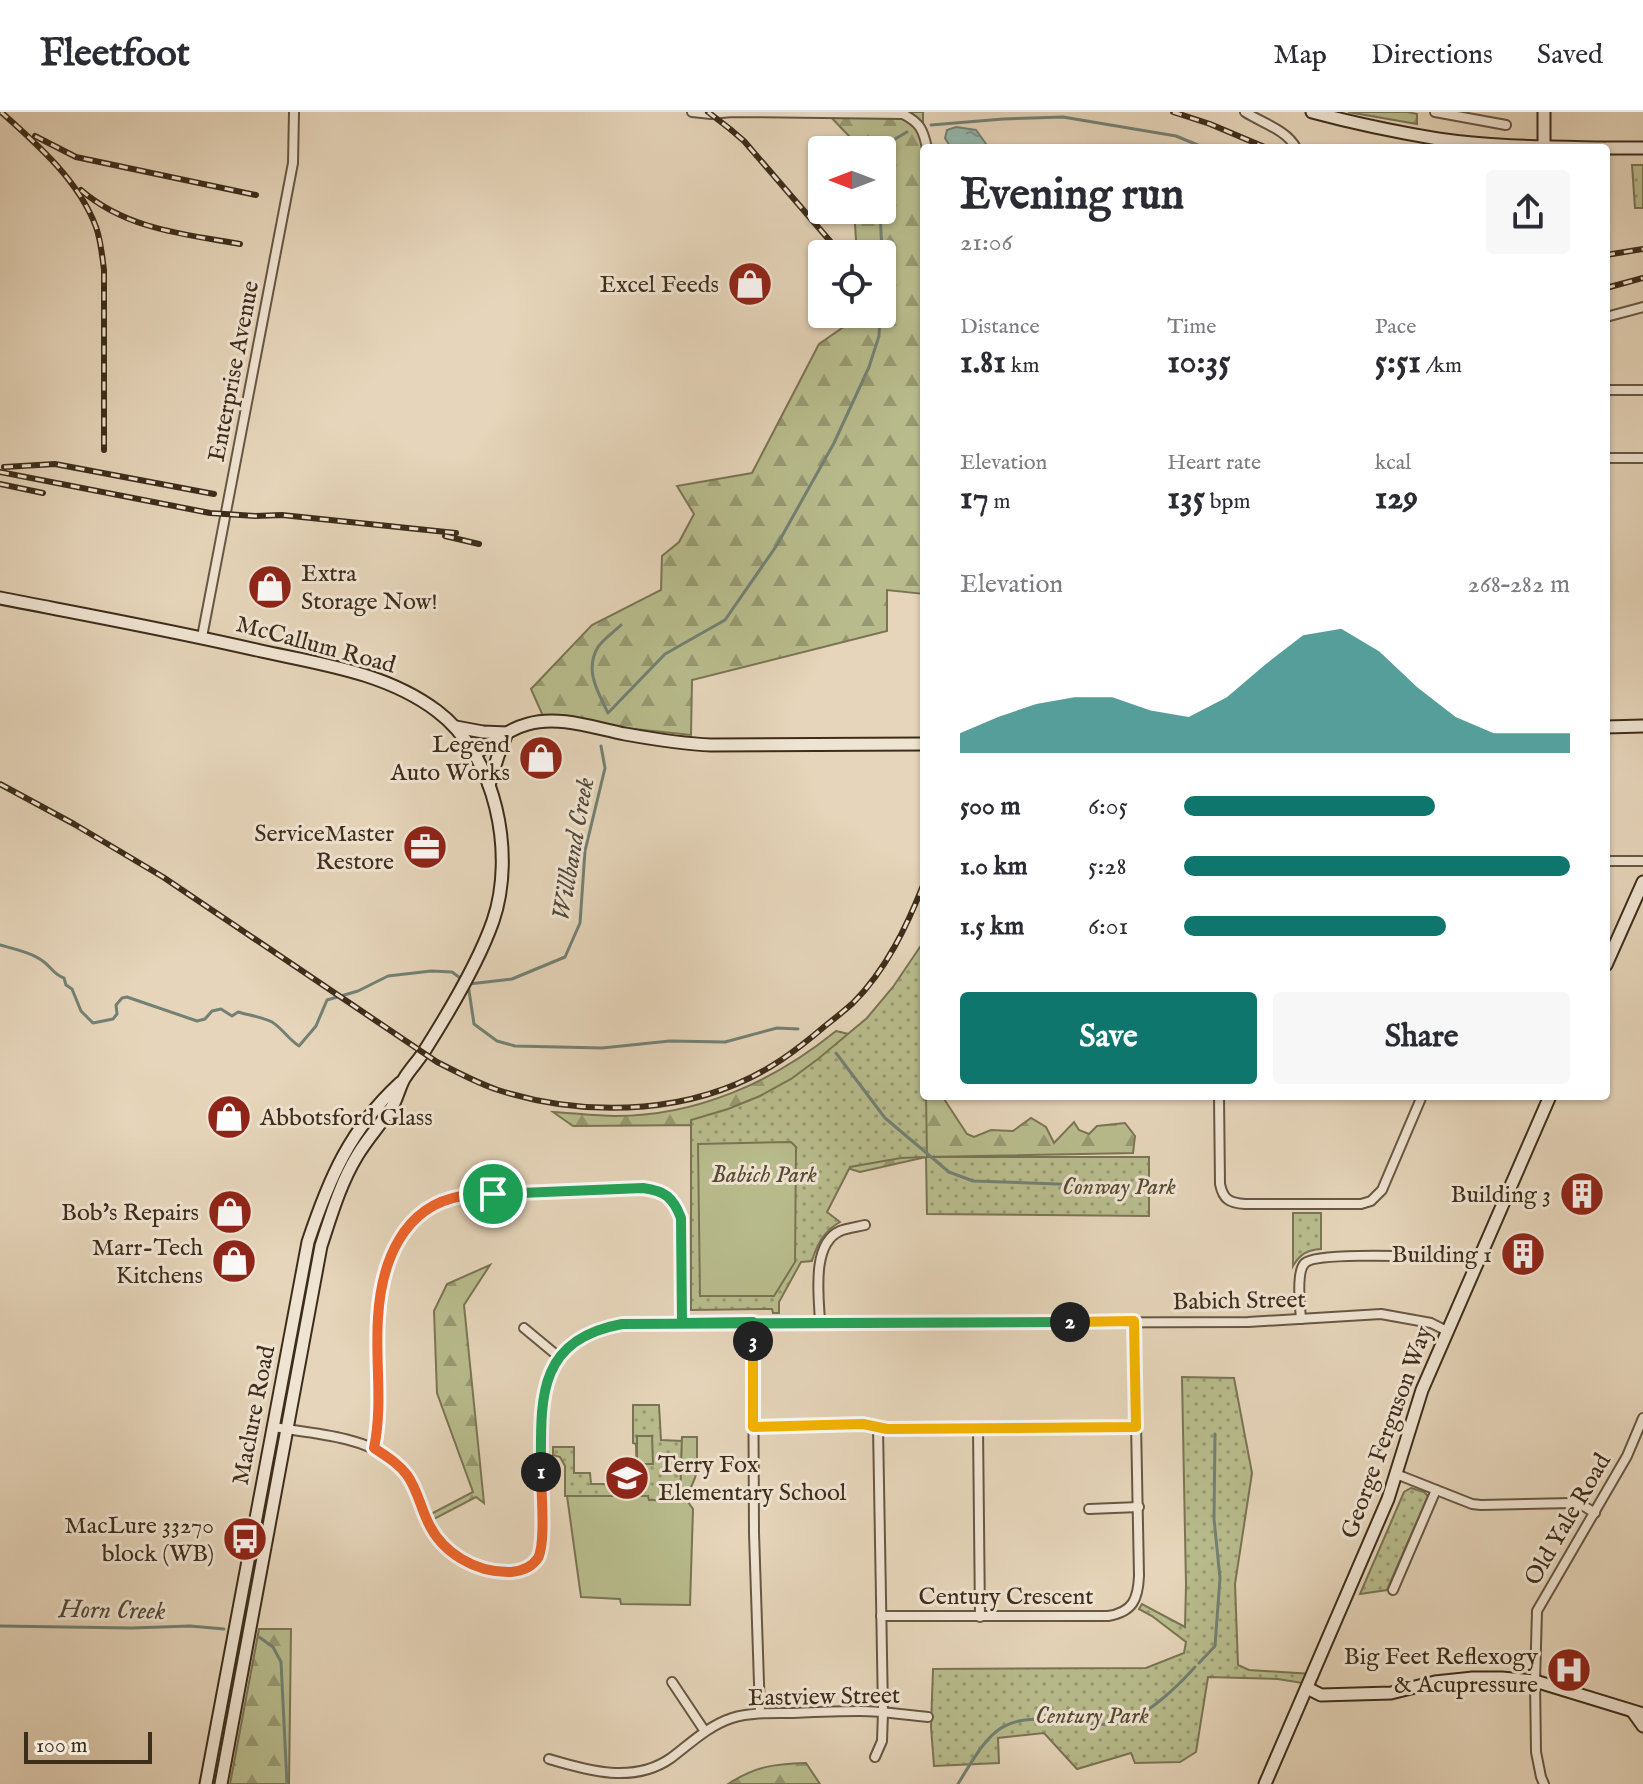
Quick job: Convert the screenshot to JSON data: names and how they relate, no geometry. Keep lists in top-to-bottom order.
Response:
{
  "streets": {
    "main road": ["McCallum Road", "Maclure Road", "George Ferguson Way"],
    "street": [
      "Enterprise Avenue",
      "Babich Street",
      "Old Yale Road",
      "Century Crescent",
      "Eastview Street"
    ]
  },
  "crossings": [
    ["Enterprise Avenue", "McCallum Road"],
    ["McCallum Road", "Maclure Road"],
    ["Babich Street", "Maclure Road"],
    ["Babich Street", "George Ferguson Way"],
    ["Babich Street", "Century Crescent"]
  ],
  "water": ["Willband Creek", "Horn Creek"],
  "parks": ["Babich Park", "Conway Park", "Century Park"],
  "places": {
    "shop": [
      "Excel Feeds",
      "Extra Storage Now!",
      "Legend Auto Works",
      "Abbotsford Glass",
      "Bob's Repairs",
      "Marr-Tech Kitchens"
    ],
    "office": ["ServiceMaster Restore"],
    "building": ["Building 3", "Building 1"],
    "school or university": ["Terry Fox Elementary School"],
    "bus stop": ["MacLure 33270 block (WB)"],
    "hospital": ["Big Feet Reflexogy & Acupressure"]
  },
  "scale_bar": "100 m",
  "north": "left",
  "page": {
    "header": "Fleetfoot",
    "nav": ["Map", "Directions", "Saved"],
    "heading": ["Evening run", "21:06"],
    "stats": [
      ["Distance", "1.81 km"],
      ["Time", "10:35"],
      ["Pace", "5:51 /km"],
      ["Elevation", "17 m"],
      ["Heart rate", "135 bpm"],
      ["kcal", "129"]
    ],
    "chart": ["Elevation", "268–282 m"],
    "list": [
      {
        "name": "500 m",
        "note": "6:05"
      },
      {
        "name": "1.0 km",
        "note": "5:28"
      },
      {
        "name": "1.5 km",
        "note": "6:01"
      }
    ],
    "buttons": ["Save", "Share"],
    "pins": ["2", "3", "1"],
    "scale": "100 m"
  }
}
